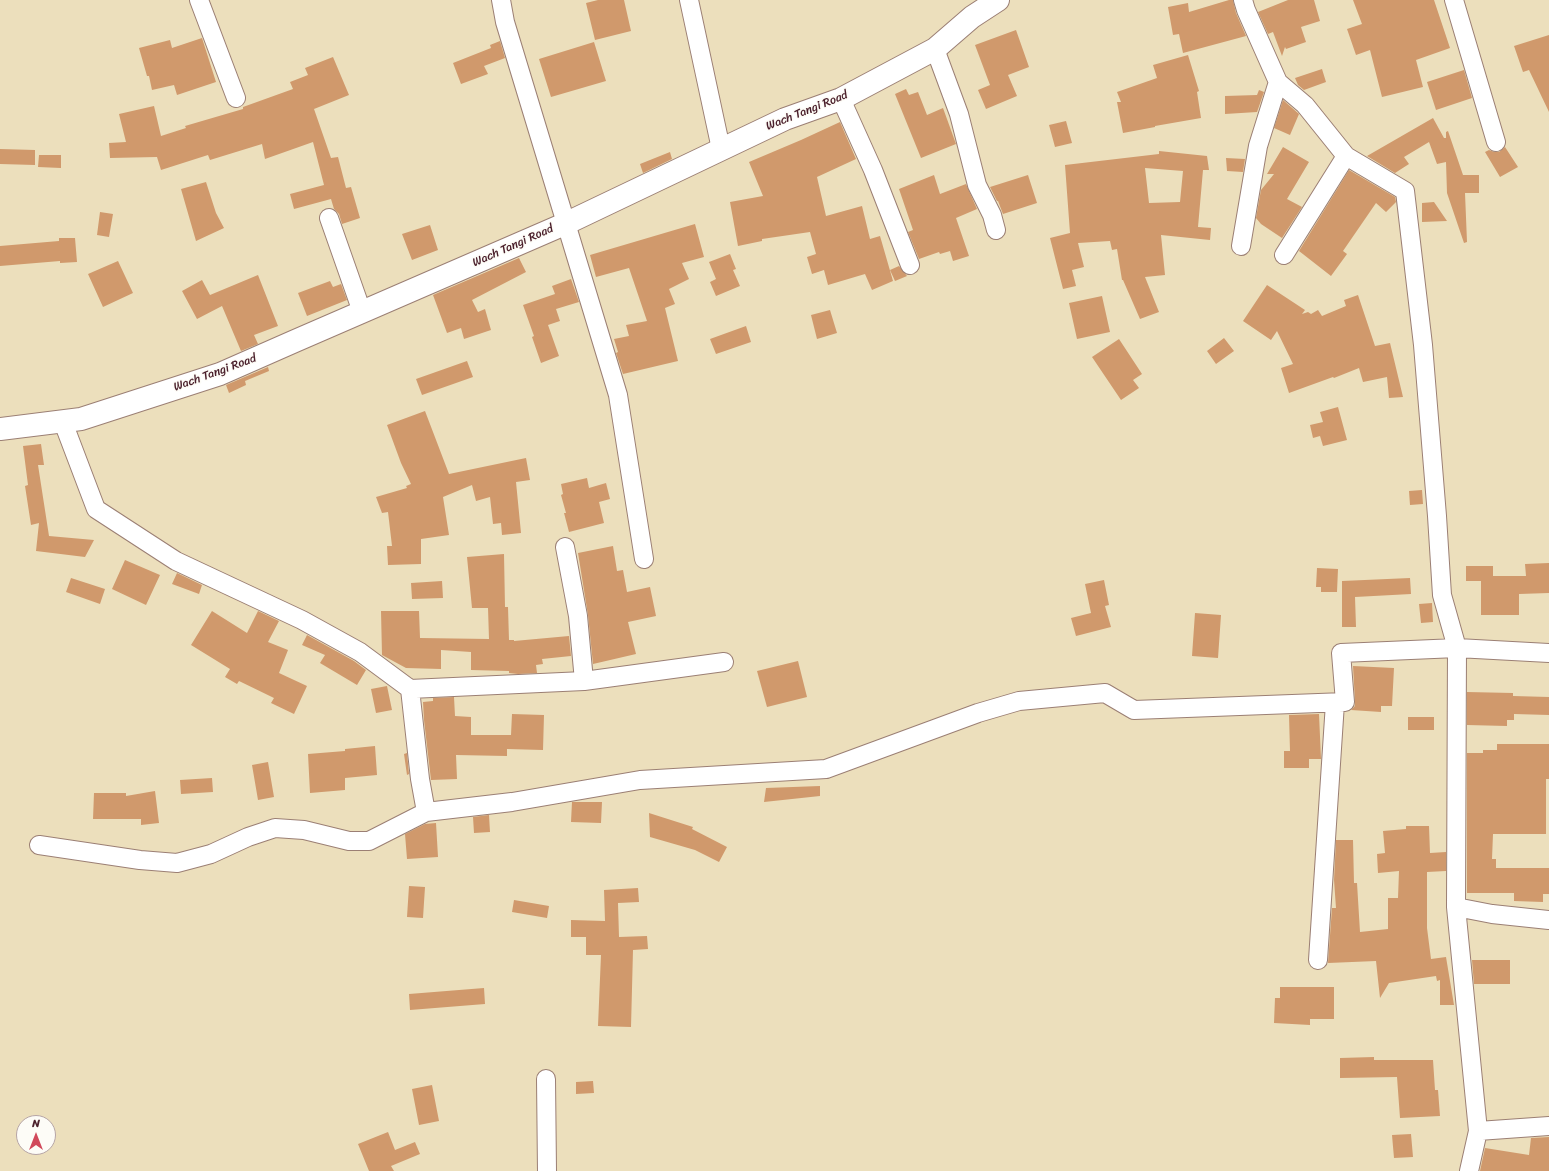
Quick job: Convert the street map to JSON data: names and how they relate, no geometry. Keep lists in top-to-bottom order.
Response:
{
  "streets": {
    "main road": ["Wach Tangi Road"]
  },
  "north": "top"
}
